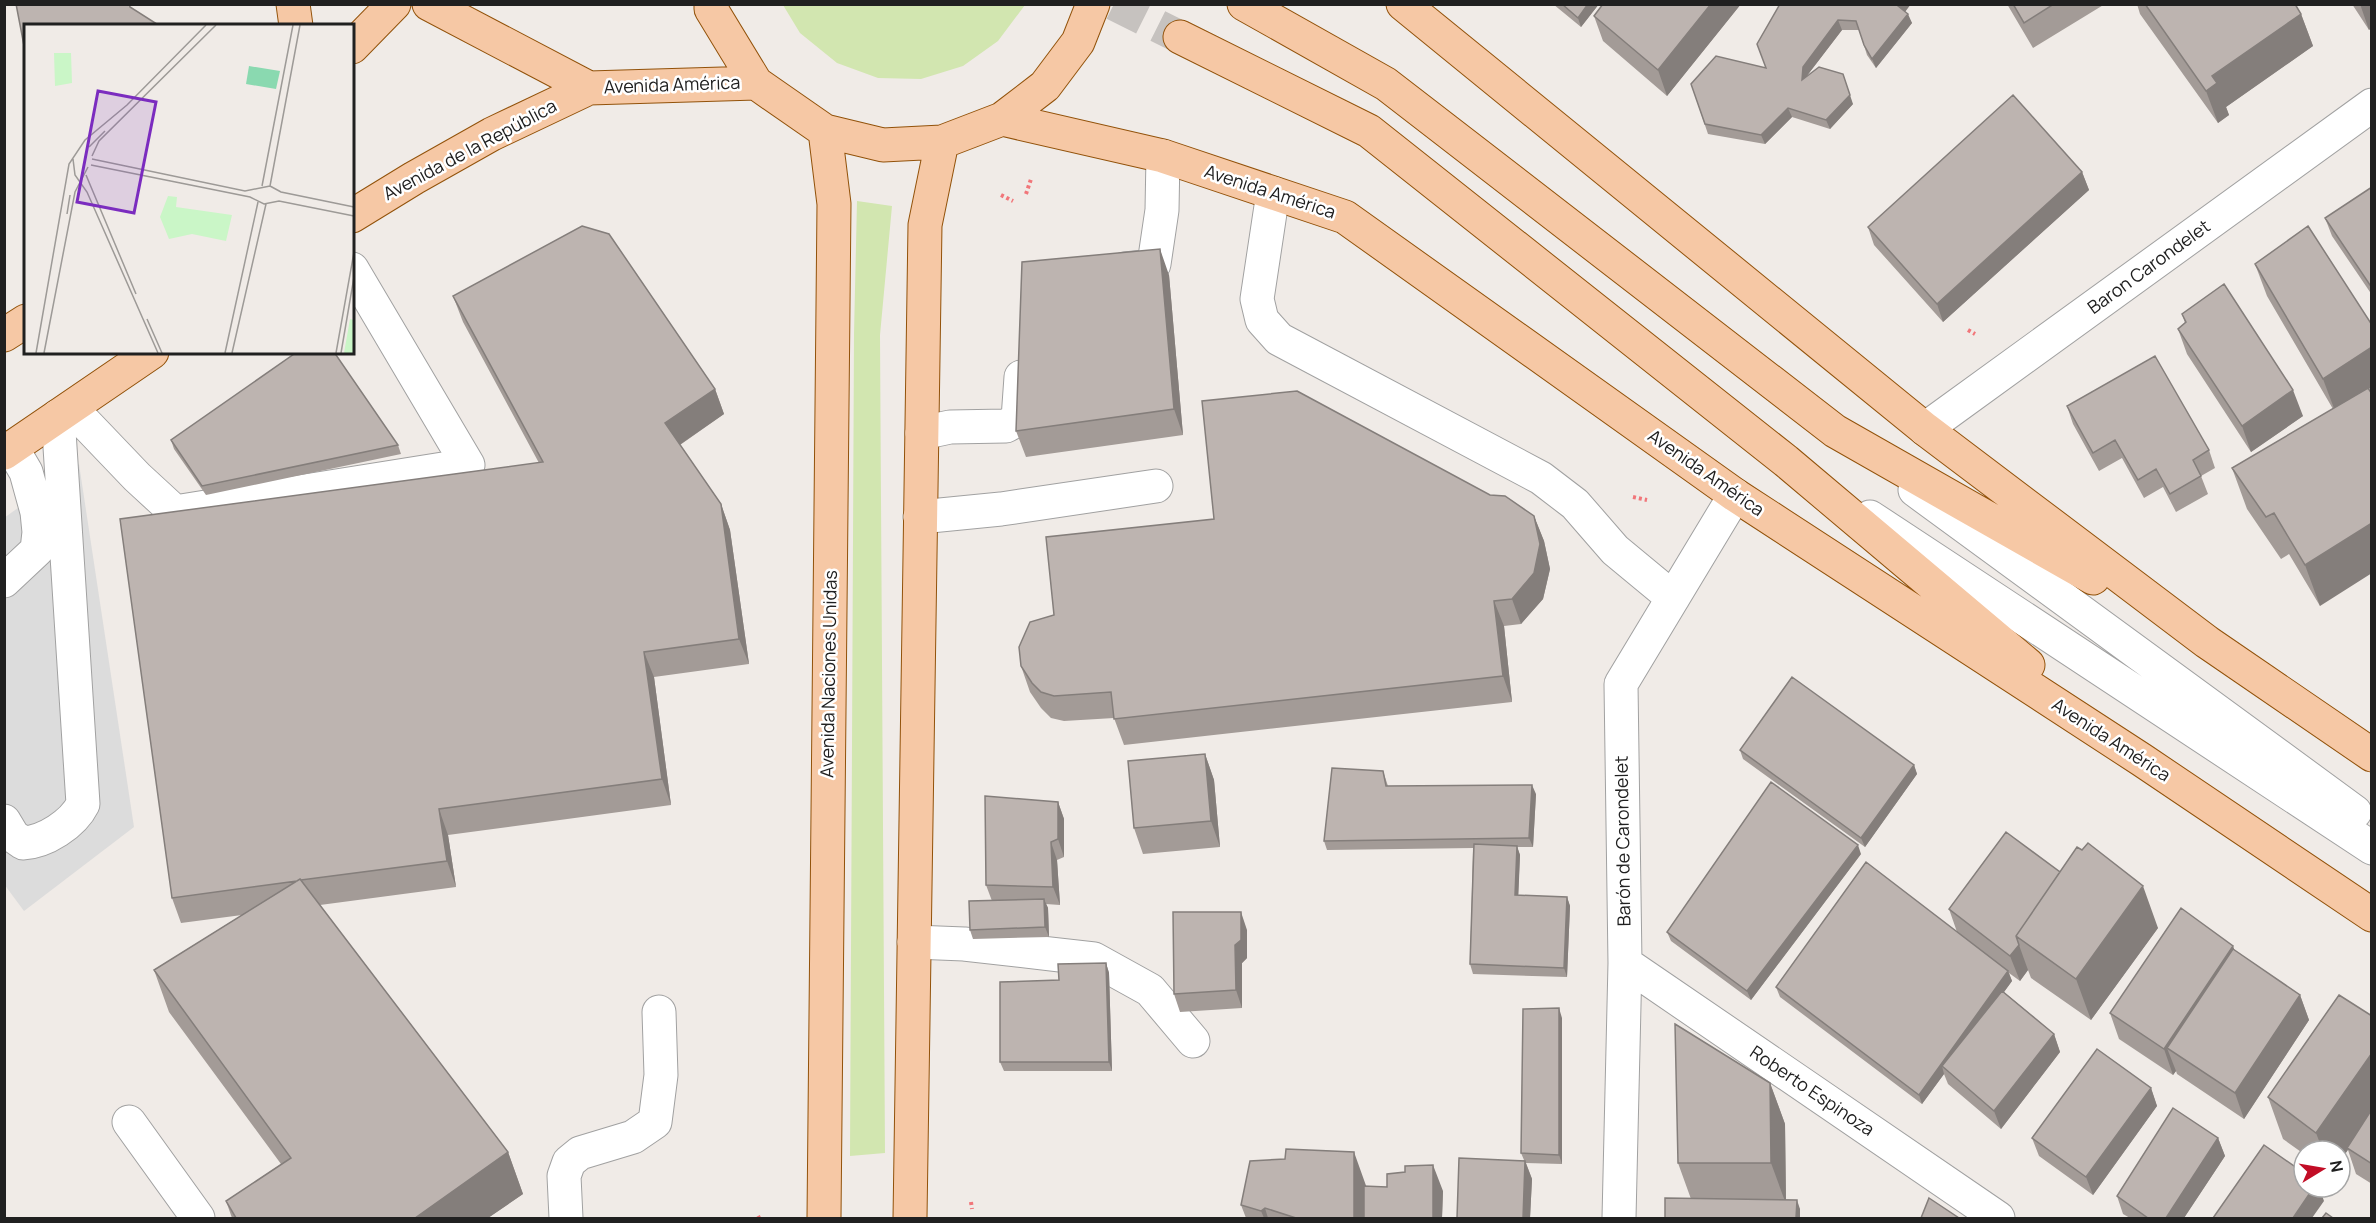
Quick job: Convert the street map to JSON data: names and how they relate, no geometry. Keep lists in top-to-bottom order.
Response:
{
  "streets": {
    "main road": ["Avenida América", "Avenida de la República", "Avenida Naciones Unidas"],
    "street": ["Baron Carondelet", "Barón de Carondelet", "Roberto Espinoza"]
  },
  "crossings": [
    ["Avenida América", "Avenida de la República"],
    ["Avenida América", "Barón de Carondelet"],
    ["Barón de Carondelet", "Roberto Espinoza"]
  ],
  "north": "right"
}
